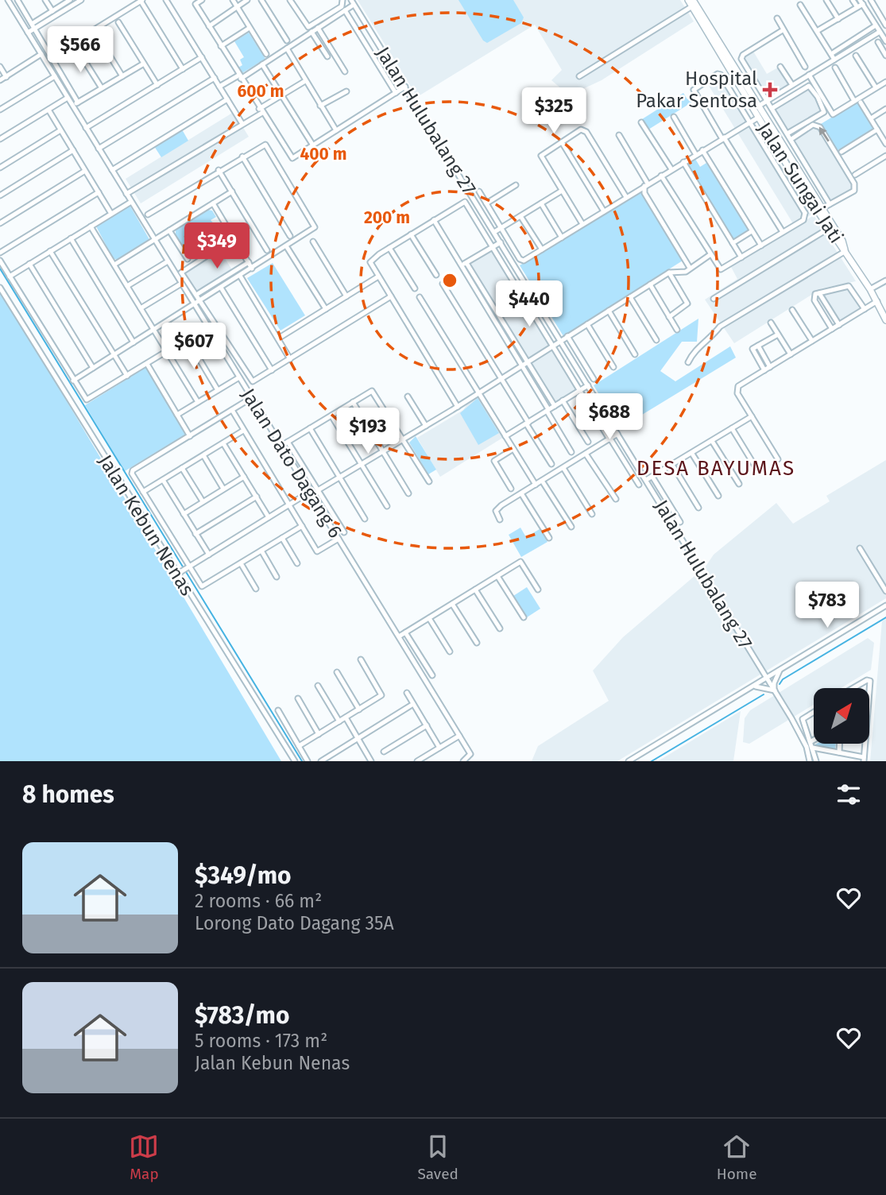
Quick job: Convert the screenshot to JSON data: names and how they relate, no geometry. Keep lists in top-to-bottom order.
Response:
{
  "streets": {
    "main road": ["Jalan Sungai Jati"],
    "street": ["Jalan Hulubalang 27", "Jalan Dato Dagang 6", "Jalan Kebun Nenas"]
  },
  "districts": ["DESA BAYUMAS"],
  "places": {
    "health": ["Hospital Pakar Sentosa"]
  },
  "north": "top right",
  "page": {
    "price": [
      "$566",
      "$325",
      "$349",
      "$440",
      "$607",
      "$688",
      "$193",
      "$783"
    ],
    "heading": "8 homes",
    "list": [
      {
        "name": "$349/mo",
        "note": "2 rooms · 66 m² · Lorong Dato Dagang 35A"
      },
      {
        "name": "$783/mo",
        "note": "5 rooms · 173 m² · Jalan Kebun Nenas"
      }
    ],
    "tabs": ["Map", "Saved", "Home"]
  },
  "rings": ["600 m", "400 m", "200 m"]
}
